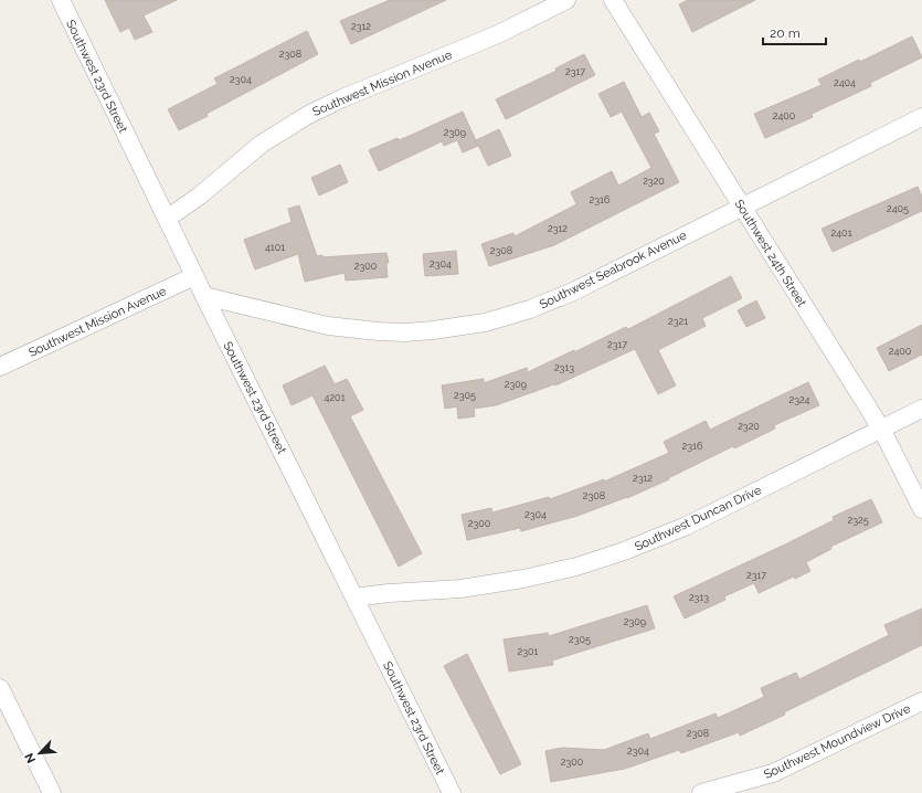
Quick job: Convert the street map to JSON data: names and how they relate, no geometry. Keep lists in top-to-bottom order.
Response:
{
  "streets": {
    "street": [
      "Southwest 23rd Street",
      "Southwest Mission Avenue",
      "Southwest 24th Street",
      "Southwest Seabrook Avenue",
      "Southwest Duncan Drive",
      "Southwest Moundview Drive"
    ]
  },
  "crossings": [
    ["Southwest 23rd Street", "Southwest Mission Avenue"],
    ["Southwest 23rd Street", "Southwest Seabrook Avenue"],
    ["Southwest 23rd Street", "Southwest Duncan Drive"],
    ["Southwest 24th Street", "Southwest Seabrook Avenue"],
    ["Southwest 24th Street", "Southwest Duncan Drive"]
  ],
  "house_numbers": [
    "2312",
    "2308",
    "2317",
    "2304",
    "2404",
    "2400",
    "2309",
    "2320",
    "2316",
    "2405",
    "2312",
    "2401",
    "4101",
    "2308",
    "2304",
    "2300",
    "2321",
    "2317",
    "2400",
    "2313",
    "2309",
    "2305",
    "4201",
    "2324",
    "2320",
    "2316",
    "2312",
    "2308",
    "2304",
    "2325",
    "2300",
    "2317",
    "2313",
    "2309",
    "2305",
    "2301",
    "2308",
    "2304",
    "2300"
  ],
  "scale_bar": "20 m",
  "north": "bottom left"
}
